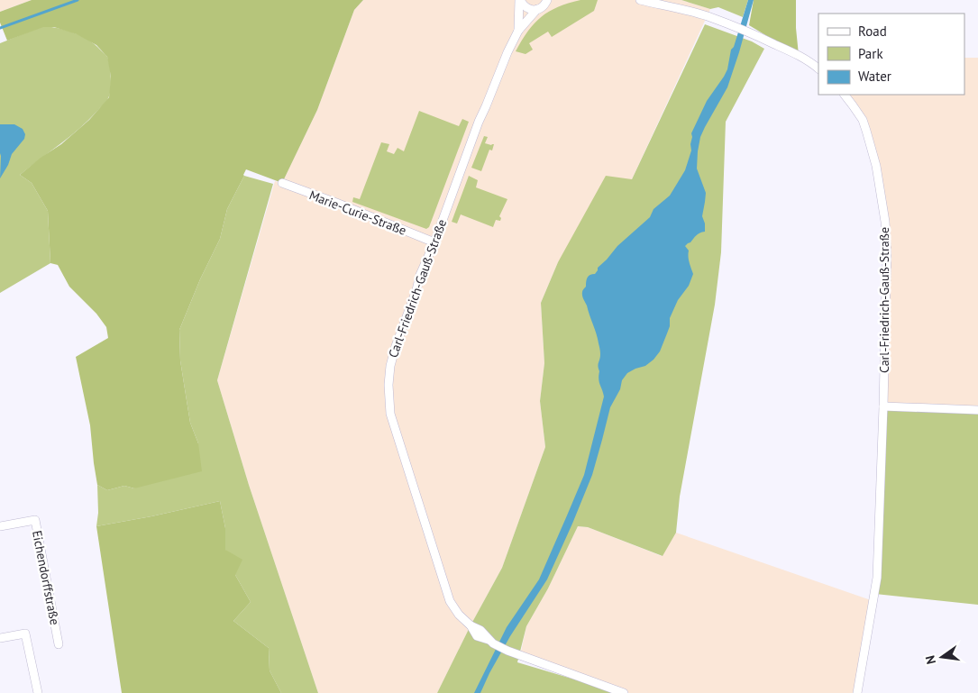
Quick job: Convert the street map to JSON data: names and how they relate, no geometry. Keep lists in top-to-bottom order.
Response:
{
  "streets": {
    "street": ["Marie-Curie-Straße", "Carl-Friedrich-Gauß-Straße", "Eichendorffstraße"]
  },
  "crossings": [
    ["Marie-Curie-Straße", "Carl-Friedrich-Gauß-Straße"]
  ],
  "legend": ["Road", "Park", "Water"],
  "north": "left"
}
